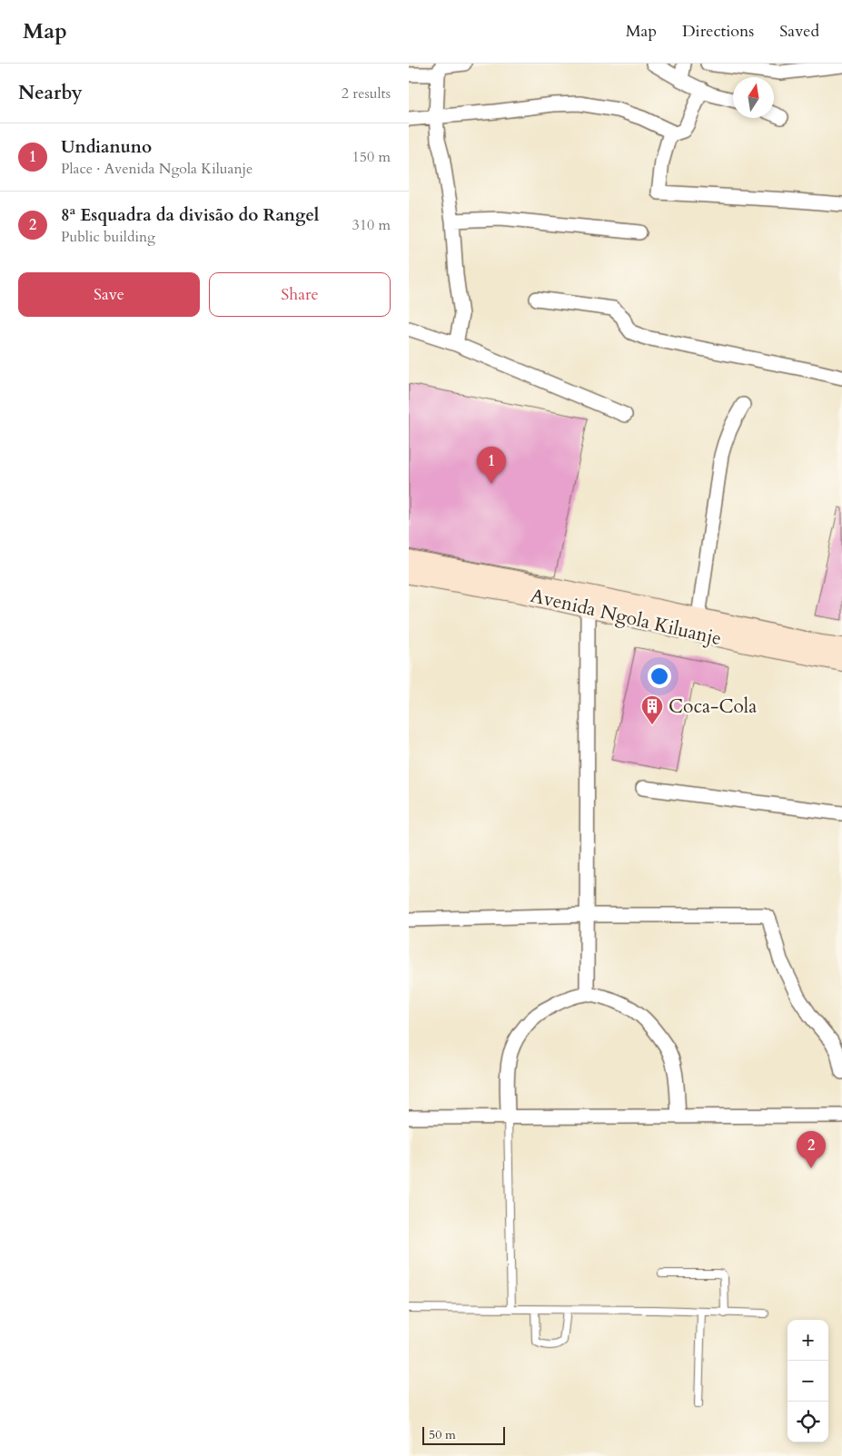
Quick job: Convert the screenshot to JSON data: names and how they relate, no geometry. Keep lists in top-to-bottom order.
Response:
{
  "streets": {
    "main road": ["Avenida Ngola Kiluanje"]
  },
  "places": {
    "building": ["Coca-Cola"]
  },
  "scale_bar": "50 m",
  "north": "top",
  "page": {
    "header": "Map",
    "nav": ["Map", "Directions", "Saved"],
    "heading": ["Nearby", "2 results"],
    "list": [
      {
        "mark": "1",
        "name": "Undianuno",
        "note": "Place · Avenida Ngola Kiluanje",
        "value": "150 m"
      },
      {
        "mark": "2",
        "name": "8ª Esquadra da divisão do Rangel",
        "note": "Public building",
        "value": "310 m"
      }
    ],
    "buttons": ["Save", "Share"],
    "pins": ["1", "2"],
    "map_buttons": ["+", "−"],
    "scale": "50 m"
  }
}
